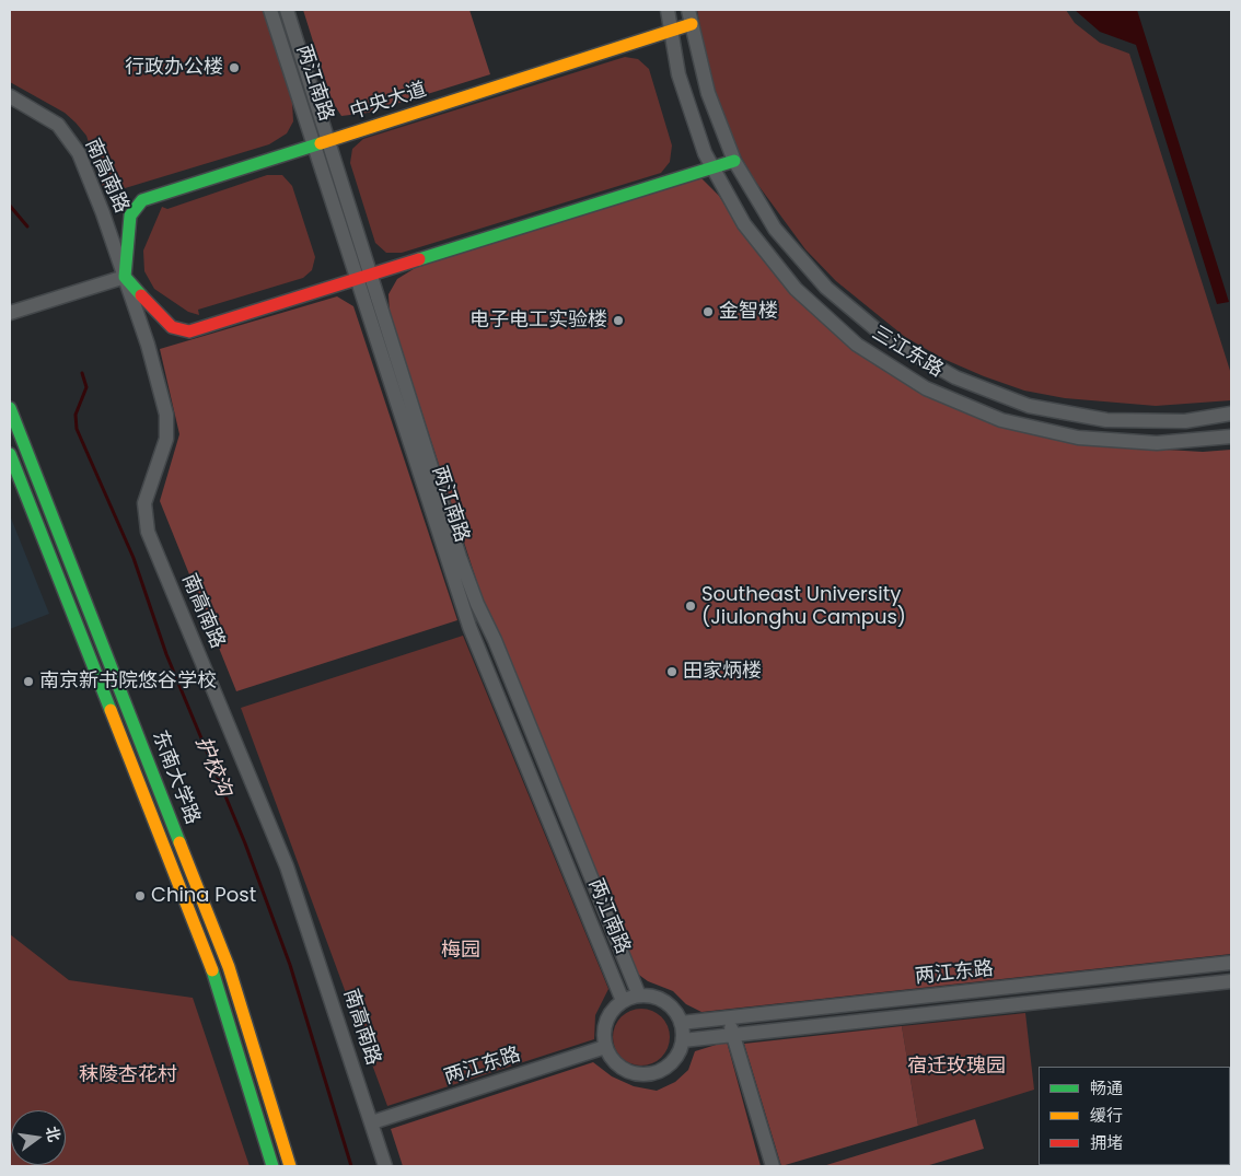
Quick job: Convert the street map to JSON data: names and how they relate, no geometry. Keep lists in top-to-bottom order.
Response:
{
  "streets": {
    "main road": ["中央大道", "东南大学路"],
    "street": [
      "两江南路",
      "南高南路",
      "三江东路",
      "两江东路"
    ]
  },
  "crossings": [
    ["两江南路", "中央大道"],
    ["两江南路", "两江东路"],
    ["中央大道", "南高南路"],
    ["中央大道", "三江东路"],
    ["南高南路", "两江东路"]
  ],
  "water": ["护校沟"],
  "parks": ["梅园", "宿迁玫瑰园", "秣陵杏花村"],
  "places": [
    "行政办公楼",
    "金智楼",
    "电子电工实验楼",
    "Southeast University (Jiulonghu Campus)",
    "田家炳楼",
    "南京新书院悠谷学校",
    "China Post"
  ],
  "legend": ["畅通", "缓行", "拥堵"],
  "north": "right"
}
